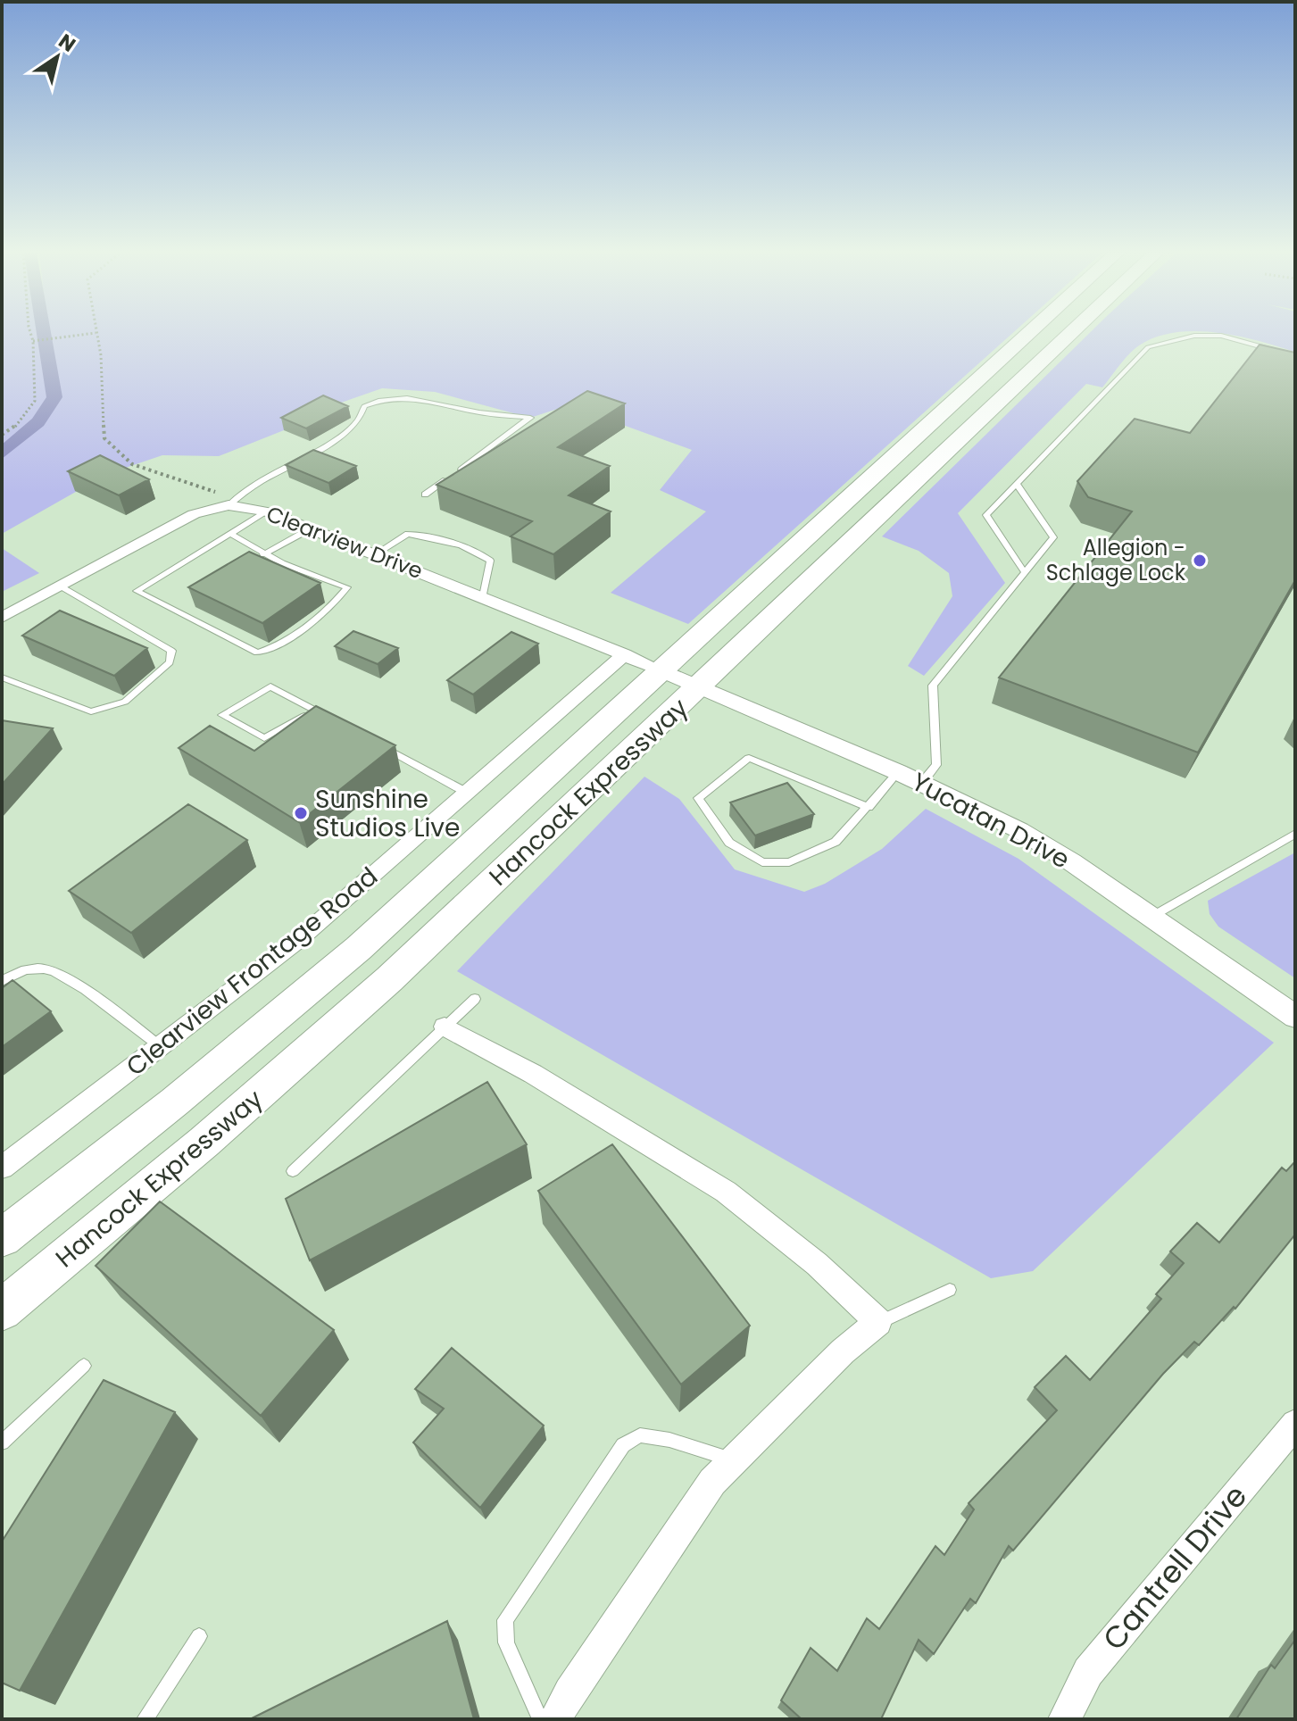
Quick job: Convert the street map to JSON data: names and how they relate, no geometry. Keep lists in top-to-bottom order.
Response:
{
  "streets": {
    "main road": ["Hancock Expressway"],
    "street": [
      "Clearview Drive",
      "Yucatan Drive",
      "Clearview Frontage Road",
      "Cantrell Drive"
    ]
  },
  "crossings": [
    ["Clearview Drive", "Hancock Expressway"],
    ["Clearview Drive", "Yucatan Drive"],
    ["Clearview Drive", "Clearview Frontage Road"],
    ["Hancock Expressway", "Yucatan Drive"]
  ],
  "places": ["Allegion - Schlage Lock", "Sunshine Studios Live"],
  "north": "top right"
}
